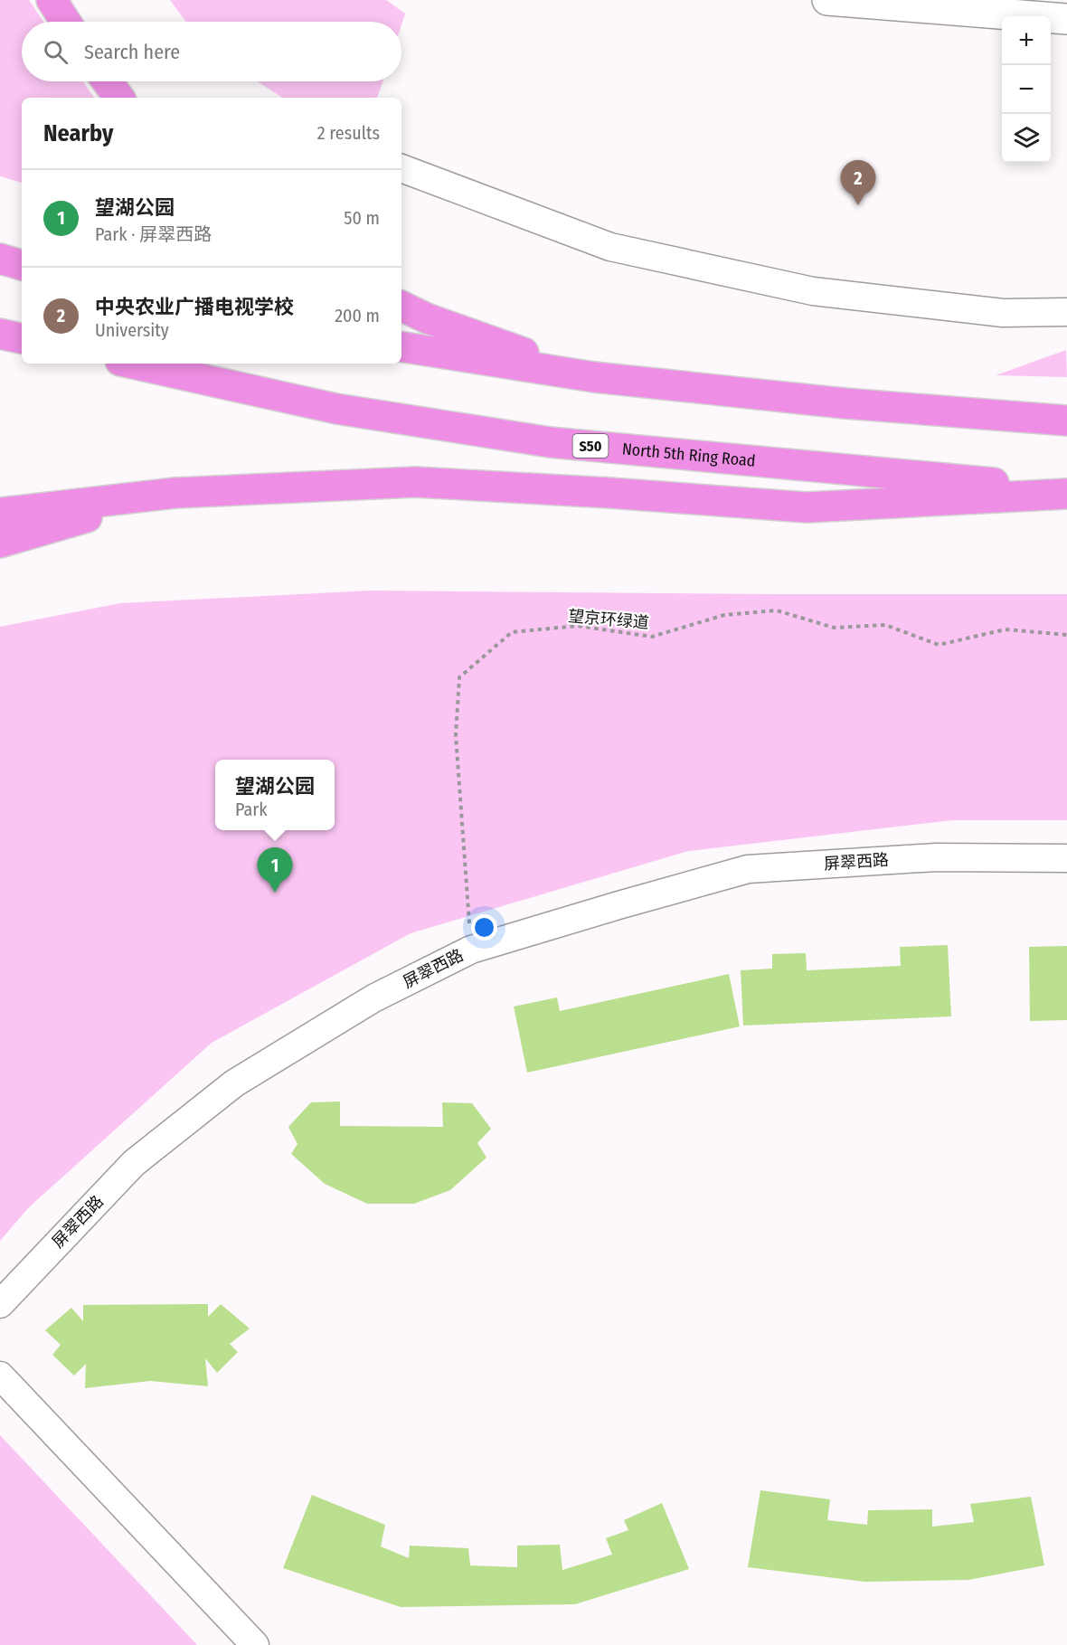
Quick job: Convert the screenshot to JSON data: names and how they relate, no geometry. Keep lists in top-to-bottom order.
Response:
{
  "streets": {
    "highway": ["S50", "North 5th Ring Road"],
    "street": ["屏翠西路"],
    "path": ["望京环绿道"]
  },
  "crossings": [
    ["望京环绿道", "屏翠西路"]
  ],
  "page": {
    "map_buttons": ["+", "−"],
    "search": "Search here",
    "heading": ["Nearby", "2 results"],
    "pins": ["2", "1"],
    "list": [
      {
        "mark": "1",
        "name": "望湖公园",
        "note": "Park · 屏翠西路",
        "value": "50 m"
      },
      {
        "mark": "2",
        "name": "中央农业广播电视学校",
        "note": "University",
        "value": "200 m"
      }
    ],
    "popup": ["望湖公园", "Park"]
  }
}
